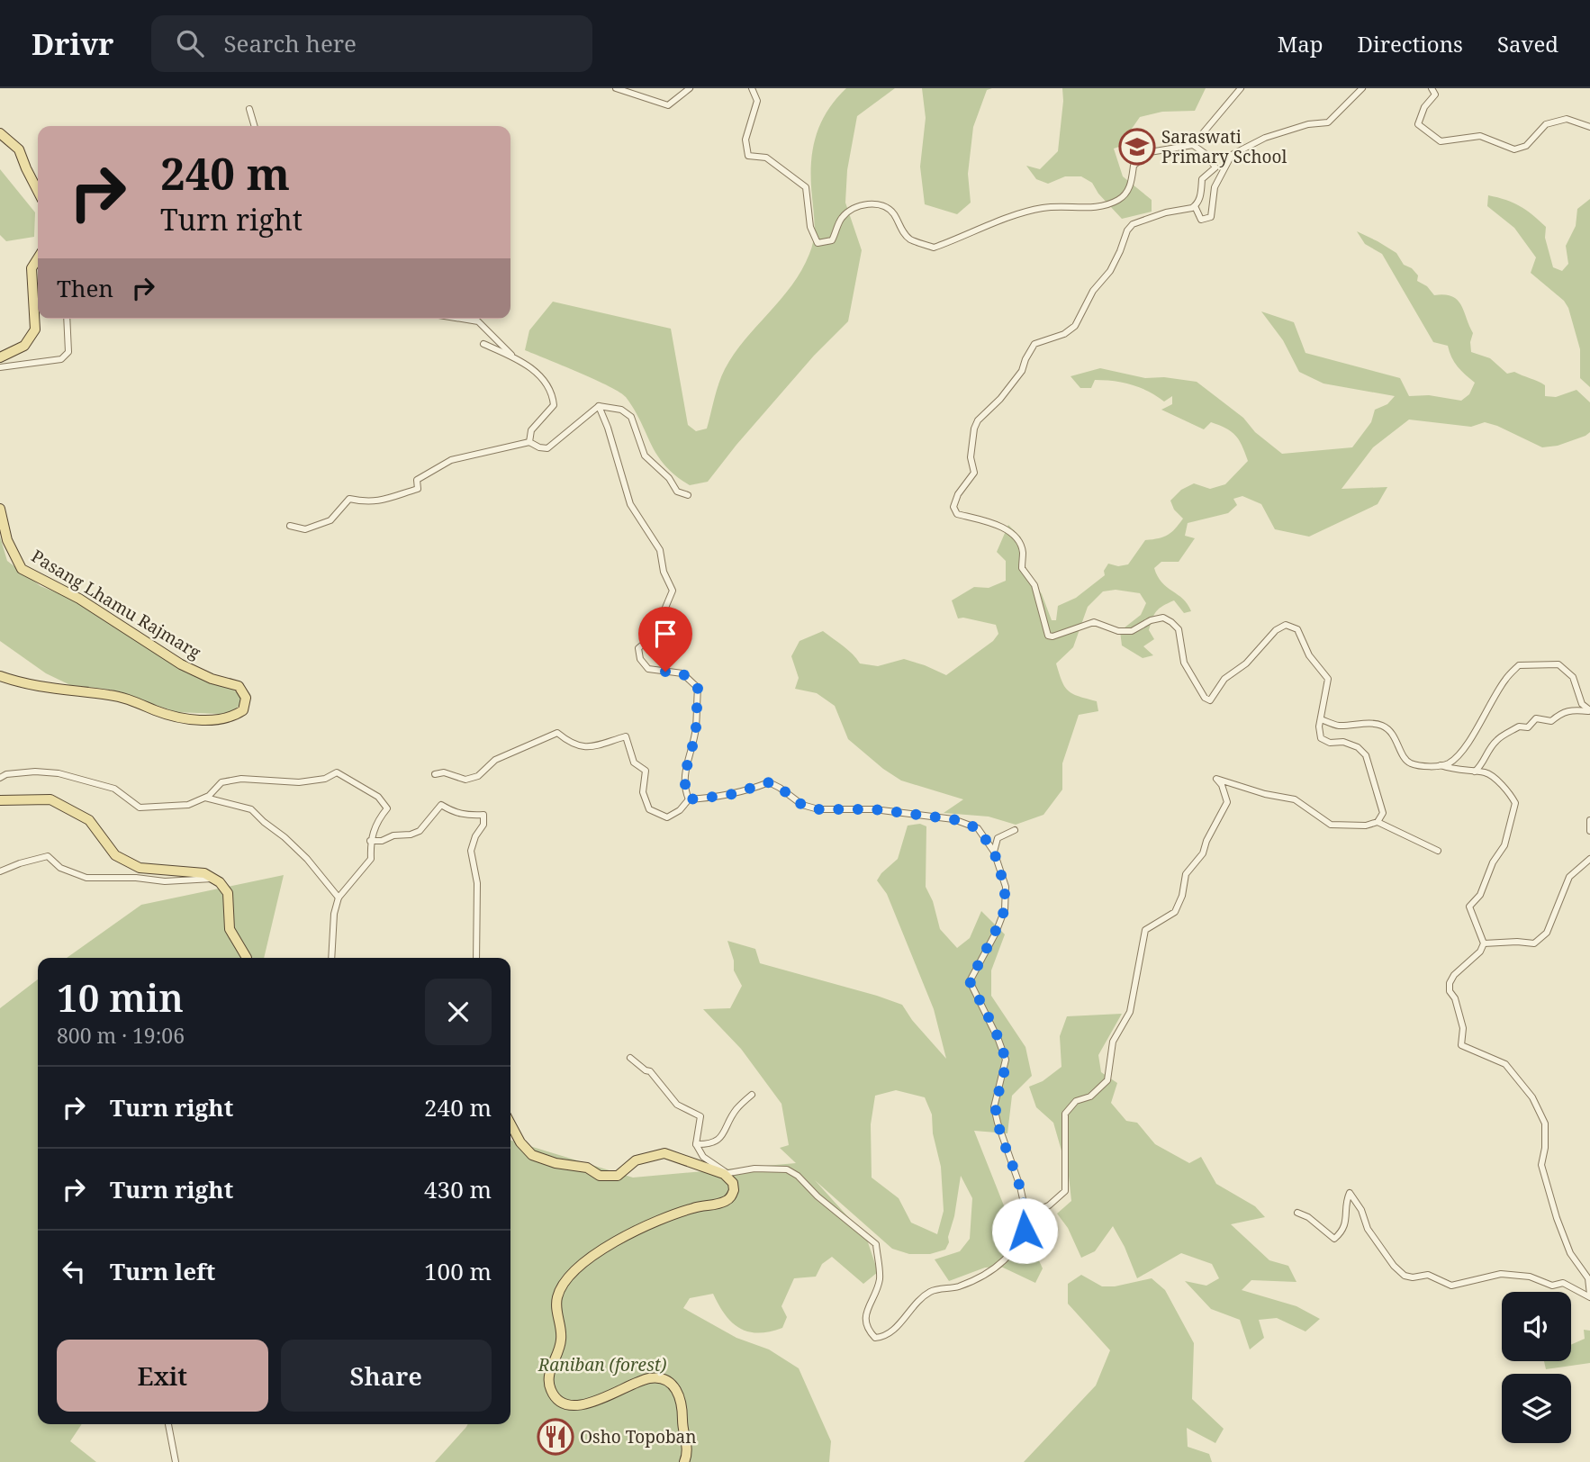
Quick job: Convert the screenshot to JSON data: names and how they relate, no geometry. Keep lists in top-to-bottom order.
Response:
{
  "streets": {
    "main road": ["Pasang Lhamu Rajmarg"]
  },
  "parks": ["Raniban (forest)"],
  "places": {
    "school or university": ["Saraswati Primary School"],
    "restaurant": ["Osho Topoban"]
  },
  "page": {
    "header": "Drivr",
    "search": "Search here",
    "nav": ["Map", "Directions", "Saved"],
    "turn": ["240 m", "Turn right"],
    "then": "Then",
    "heading": ["10 min", "800 m · 19:06"],
    "list": [
      {
        "name": "Turn right",
        "value": "240 m"
      },
      {
        "name": "Turn right",
        "value": "430 m"
      },
      {
        "name": "Turn left",
        "value": "100 m"
      }
    ],
    "buttons": ["Exit", "Share"]
  }
}
